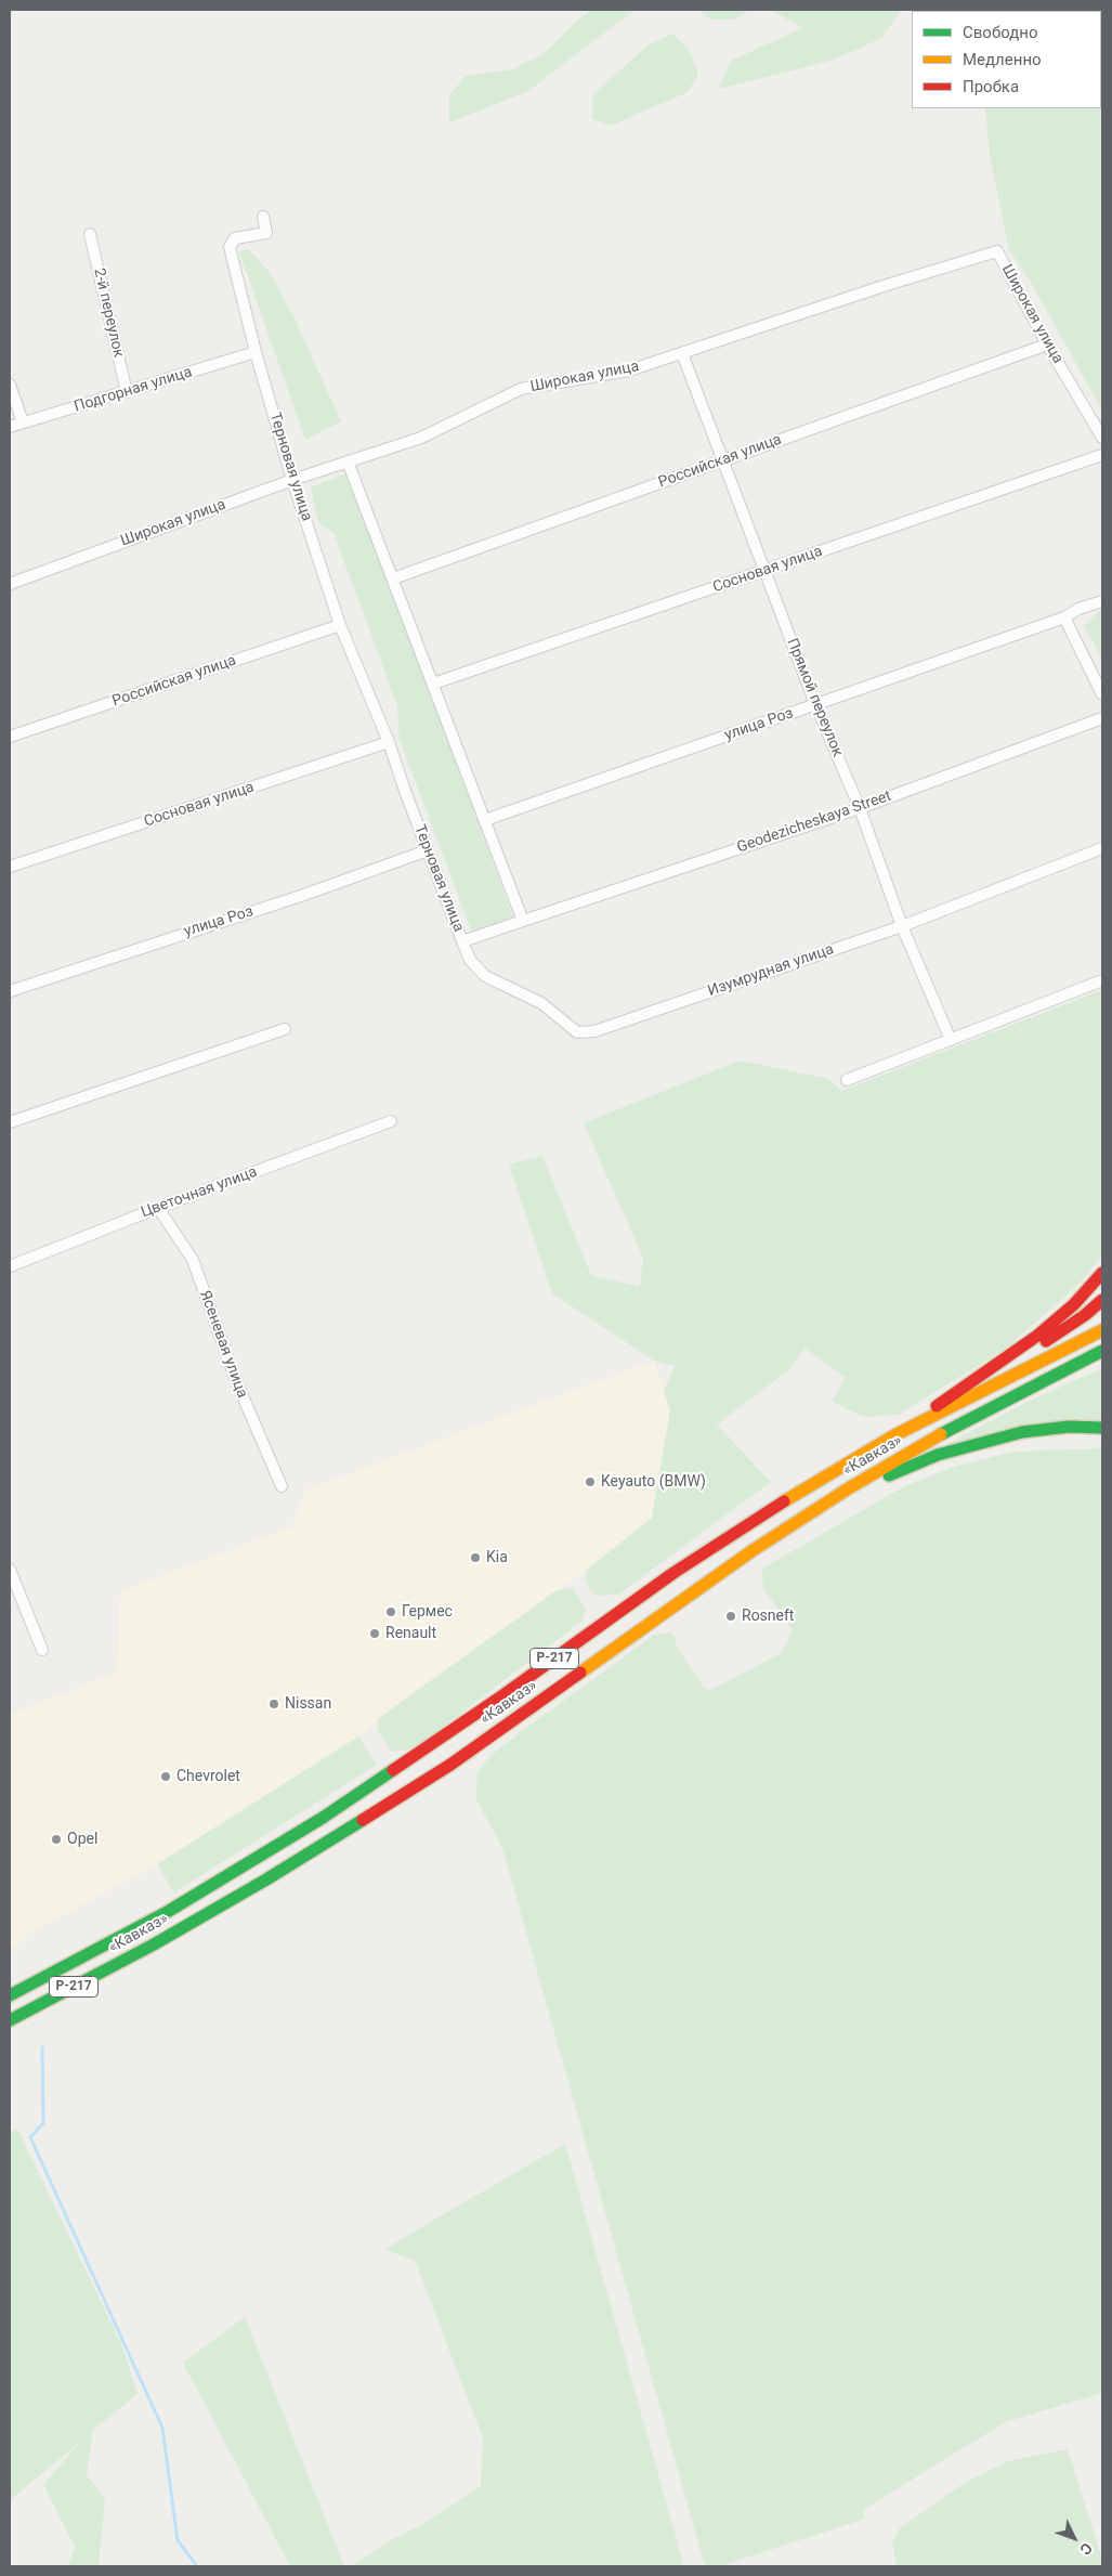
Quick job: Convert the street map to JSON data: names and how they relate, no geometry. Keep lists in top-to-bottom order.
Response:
{
  "streets": {
    "main road": ["«Кавказ»", "Р-217"],
    "street": [
      "2-й переулок",
      "Широкая улица",
      "Подгорная улица",
      "Российская улица",
      "Терновая улица",
      "Сосновая улица",
      "Прямой переулок",
      "улица Роз",
      "Geodezicheskaya Street",
      "Изумрудная улица",
      "Цветочная улица",
      "Ясеневая улица"
    ]
  },
  "crossings": [
    ["2-й переулок", "Подгорная улица"],
    ["Широкая улица", "Российская улица"],
    ["Широкая улица", "Терновая улица"],
    ["Широкая улица", "Прямой переулок"],
    ["Подгорная улица", "Терновая улица"],
    ["Российская улица", "Терновая улица"],
    ["Российская улица", "Прямой переулок"],
    ["Терновая улица", "Сосновая улица"],
    ["Терновая улица", "улица Роз"],
    ["Терновая улица", "Geodezicheskaya Street"],
    ["Терновая улица", "Изумрудная улица"],
    ["Сосновая улица", "Прямой переулок"],
    ["Прямой переулок", "улица Роз"],
    ["Прямой переулок", "Geodezicheskaya Street"],
    ["Прямой переулок", "Изумрудная улица"],
    ["Цветочная улица", "Ясеневая улица"]
  ],
  "places": [
    "Keyauto (BMW)",
    "Kia",
    "Гермес",
    "Rosneft",
    "Renault",
    "Nissan",
    "Chevrolet",
    "Opel"
  ],
  "legend": ["Свободно", "Медленно", "Пробка"],
  "north": "bottom right"
}
